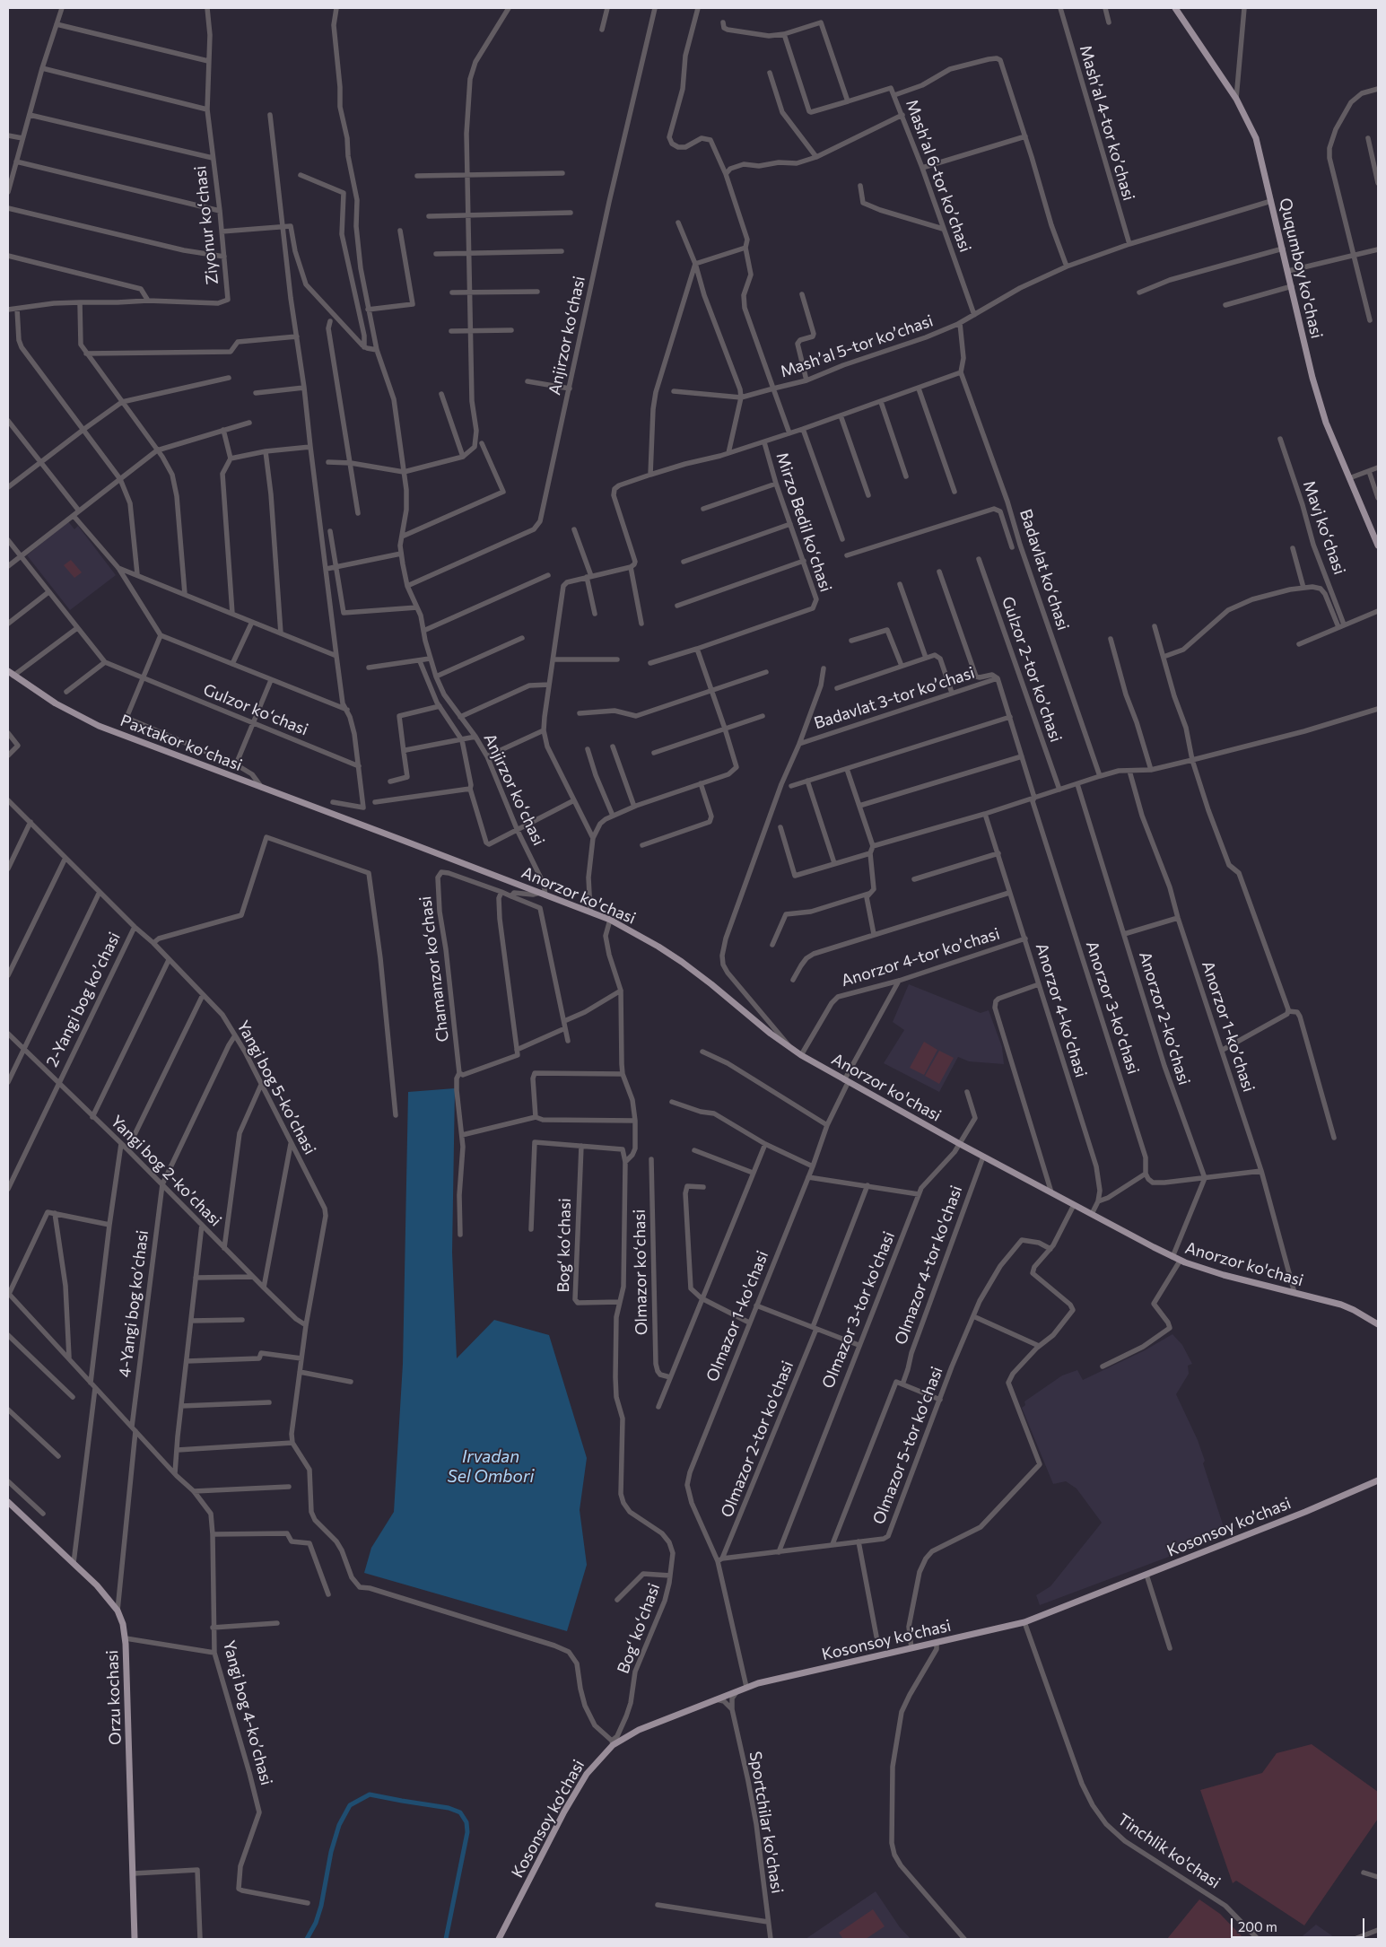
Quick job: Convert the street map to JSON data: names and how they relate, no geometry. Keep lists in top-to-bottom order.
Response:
{
  "streets": {
    "main road": [
      "Ququmboy ko'chasi",
      "Paxtakor koʻchasi",
      "Anorzor ko'chasi",
      "Kosonsoy ko’chasi",
      "Orzu kochasi"
    ],
    "street": [
      "Mashʼal 4-tor koʼchasi",
      "Mashʼal 6-tor koʼchasi",
      "Ziyonur koʻchasi",
      "Anjirzor koʻchasi",
      "Mashʼal 5-tor koʼchasi",
      "Mirzo Bedil koʻchasi",
      "Mavj koʻchasi",
      "Badavlat koʻchasi",
      "Gulzor 2-tor koʼchasi",
      "Badavlat 3-tor koʼchasi",
      "Gulzor koʻchasi",
      "Anorzor 4-tor koʼchasi",
      "Chamanzor koʻchasi",
      "2-Yangi bog koʼchasi",
      "Аnorzor 3-koʼchasi",
      "Аnorzor 4-koʼchasi",
      "Аnorzor 2-koʼchasi",
      "Аnorzor 1-koʼchasi",
      "Yangi bog 5-koʼchasi",
      "Yangi bog 2-koʼchasi",
      "Bogʻ koʻchasi",
      "Olmazor 4-tor ko'chasi",
      "Olmazor koʻchasi",
      "4-Yangi bog koʼchasi",
      "Olmazor 3-tor ko'chasi",
      "Olmazor 1-ko'chasi",
      "Olmazor 2-tor ko'chasi",
      "Olmazor 5-tor ko'chasi",
      "Yangi bog 4-koʼchasi",
      "Sportchilar ko'chasi",
      "Tinchlik ko'chasi"
    ]
  },
  "crossings": [
    ["Mashʼal 4-tor koʼchasi", "Mashʼal 5-tor koʼchasi"],
    ["Mashʼal 6-tor koʼchasi", "Mashʼal 5-tor koʼchasi"],
    ["Ququmboy ko'chasi", "Mashʼal 5-tor koʼchasi"],
    ["Anjirzor koʻchasi", "Anorzor ko'chasi"],
    ["Badavlat 3-tor koʼchasi", "Аnorzor 3-koʼchasi"],
    ["Paxtakor koʻchasi", "Anorzor ko'chasi"],
    ["Anorzor ko'chasi", "Anorzor 4-tor koʼchasi"],
    ["Anorzor ko'chasi", "Аnorzor 4-koʼchasi"],
    ["Anorzor ko'chasi", "Аnorzor 1-koʼchasi"],
    ["Anorzor ko'chasi", "Olmazor 4-tor ko'chasi"],
    ["Anorzor ko'chasi", "Olmazor 3-tor ko'chasi"],
    ["Anorzor ko'chasi", "Olmazor 1-ko'chasi"],
    ["Anorzor 4-tor koʼchasi", "Аnorzor 4-koʼchasi"],
    ["Anorzor 4-tor koʼchasi", "Olmazor 1-ko'chasi"],
    ["2-Yangi bog koʼchasi", "Yangi bog 5-koʼchasi"],
    ["2-Yangi bog koʼchasi", "Yangi bog 2-koʼchasi"],
    ["Yangi bog 5-koʼchasi", "Yangi bog 2-koʼchasi"],
    ["Yangi bog 2-koʼchasi", "4-Yangi bog koʼchasi"],
    ["Bogʻ koʻchasi", "Kosonsoy ko’chasi"],
    ["Olmazor 4-tor ko'chasi", "Olmazor 5-tor ko'chasi"],
    ["4-Yangi bog koʼchasi", "Orzu kochasi"],
    ["4-Yangi bog koʼchasi", "Yangi bog 4-koʼchasi"],
    ["Olmazor 3-tor ko'chasi", "Olmazor 5-tor ko'chasi"],
    ["Olmazor 1-ko'chasi", "Olmazor 2-tor ko'chasi"],
    ["Olmazor 1-ko'chasi", "Olmazor 5-tor ko'chasi"],
    ["Olmazor 1-ko'chasi", "Kosonsoy ko’chasi"],
    ["Olmazor 2-tor ko'chasi", "Olmazor 5-tor ko'chasi"],
    ["Kosonsoy ko’chasi", "Tinchlik ko'chasi"]
  ],
  "water": ["Irvadan Sel Ombori"],
  "scale_bar": "200 m"
}
